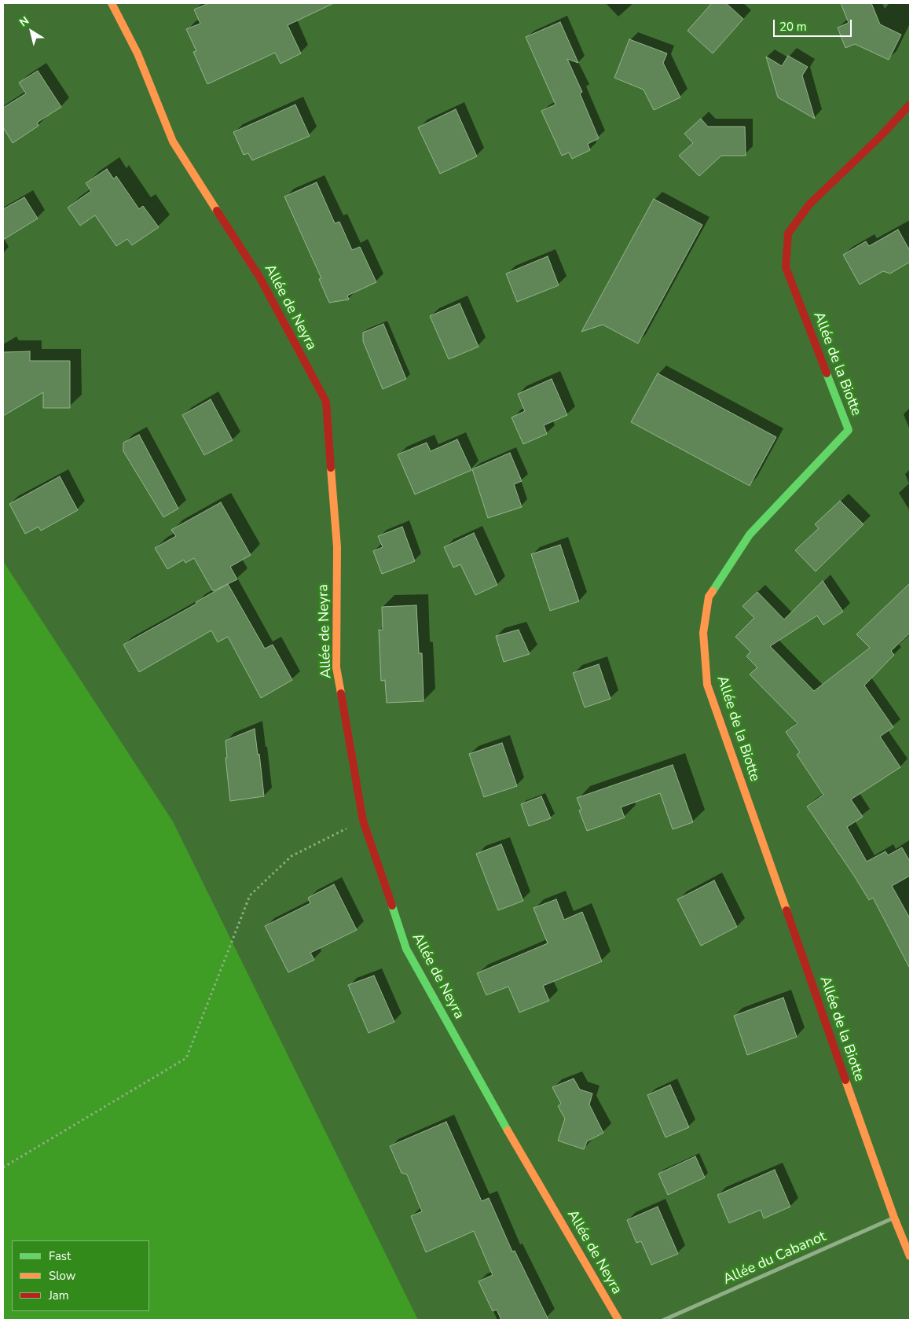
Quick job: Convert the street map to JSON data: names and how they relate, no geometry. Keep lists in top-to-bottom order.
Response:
{
  "streets": {
    "street": ["Allée de Neyra", "Allée de la Biotte", "Allée du Cabanot"]
  },
  "crossings": [
    ["Allée de la Biotte", "Allée du Cabanot"]
  ],
  "legend": ["Fast", "Slow", "Jam"],
  "scale_bar": "20 m",
  "north": "top left"
}
